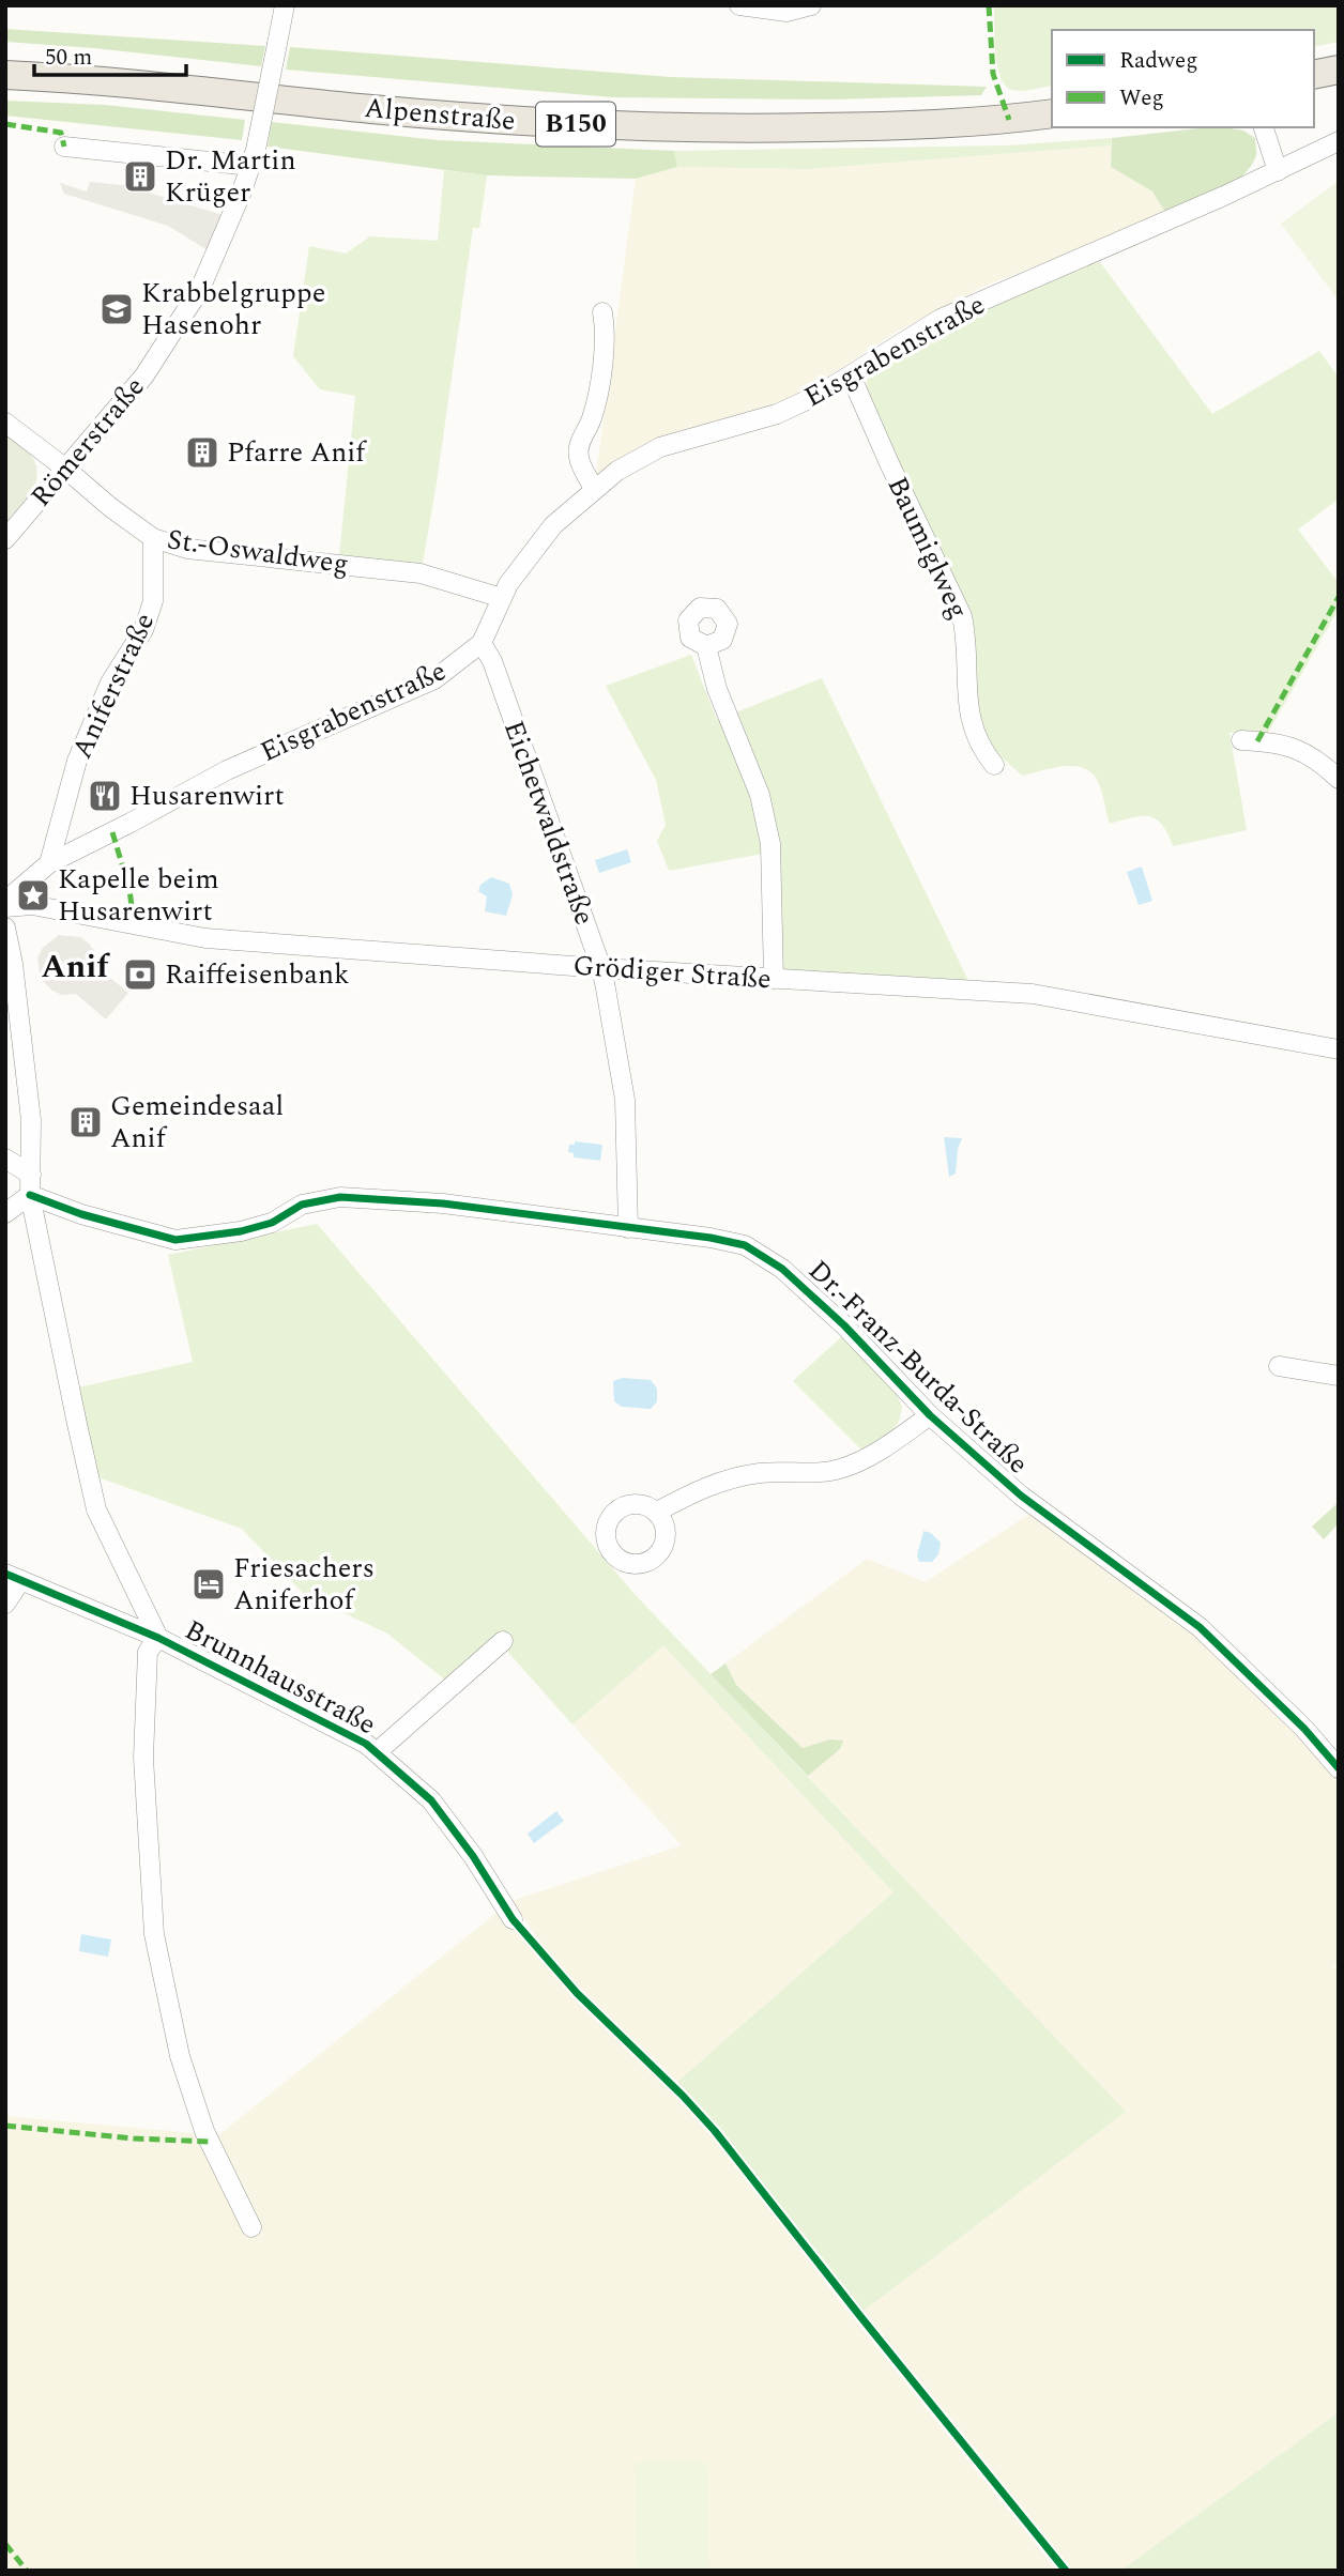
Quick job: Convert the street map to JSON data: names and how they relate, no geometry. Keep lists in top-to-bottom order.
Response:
{
  "streets": {
    "main road": ["Alpenstraße", "B150"],
    "street": [
      "Eisgrabenstraße",
      "Römerstraße",
      "Baumiglweg",
      "St.-Oswaldweg",
      "Aniferstraße",
      "Eichetwaldstraße",
      "Grödiger Straße",
      "Dr.-Franz-Burda-Straße",
      "Brunnhausstraße"
    ]
  },
  "crossings": [
    ["Eisgrabenstraße", "Baumiglweg"],
    ["Eisgrabenstraße", "St.-Oswaldweg"],
    ["Eisgrabenstraße", "Aniferstraße"],
    ["Eisgrabenstraße", "Eichetwaldstraße"],
    ["Römerstraße", "St.-Oswaldweg"],
    ["St.-Oswaldweg", "Aniferstraße"],
    ["Eichetwaldstraße", "Grödiger Straße"],
    ["Eichetwaldstraße", "Dr.-Franz-Burda-Straße"]
  ],
  "districts": ["Anif"],
  "places": {
    "building": ["Dr. Martin Krüger", "Pfarre Anif", "Gemeindesaal Anif"],
    "school or university": ["Krabbelgruppe Hasenohr"],
    "restaurant": ["Husarenwirt"],
    "place": ["Kapelle beim Husarenwirt"],
    "bank": ["Raiffeisenbank"],
    "hotel": ["Friesachers Aniferhof"]
  },
  "legend": ["Radweg", "Weg"],
  "scale_bar": "50 m"
}
